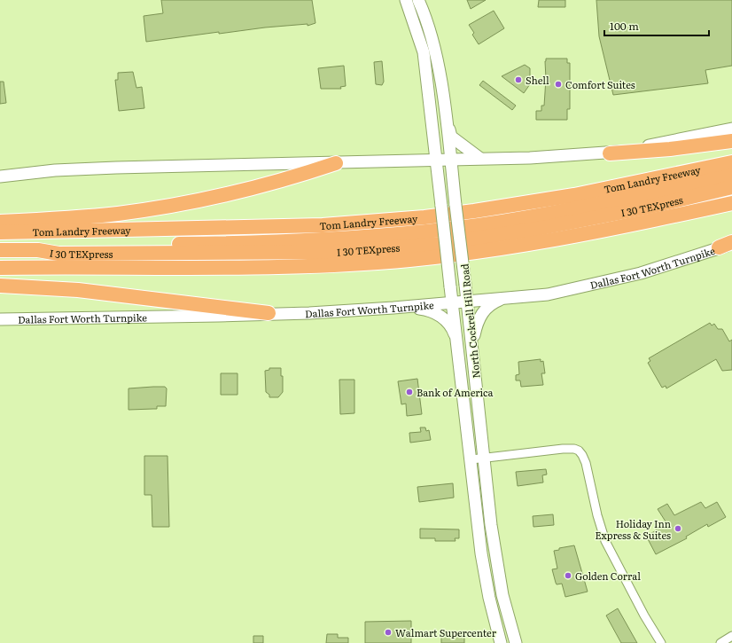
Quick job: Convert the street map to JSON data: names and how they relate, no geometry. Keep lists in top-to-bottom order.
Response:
{
  "streets": {
    "highway": ["Tom Landry Freeway", "I 30 TEXpress"],
    "main road": ["Dallas Fort Worth Turnpike", "North Cockrell Hill Road"]
  },
  "crossings": [
    ["Dallas Fort Worth Turnpike", "North Cockrell Hill Road"]
  ],
  "places": [
    "Shell",
    "Comfort Suites",
    "Bank of America",
    "Holiday Inn Express & Suites",
    "Golden Corral",
    "Walmart Supercenter"
  ],
  "scale_bar": "100 m"
}
